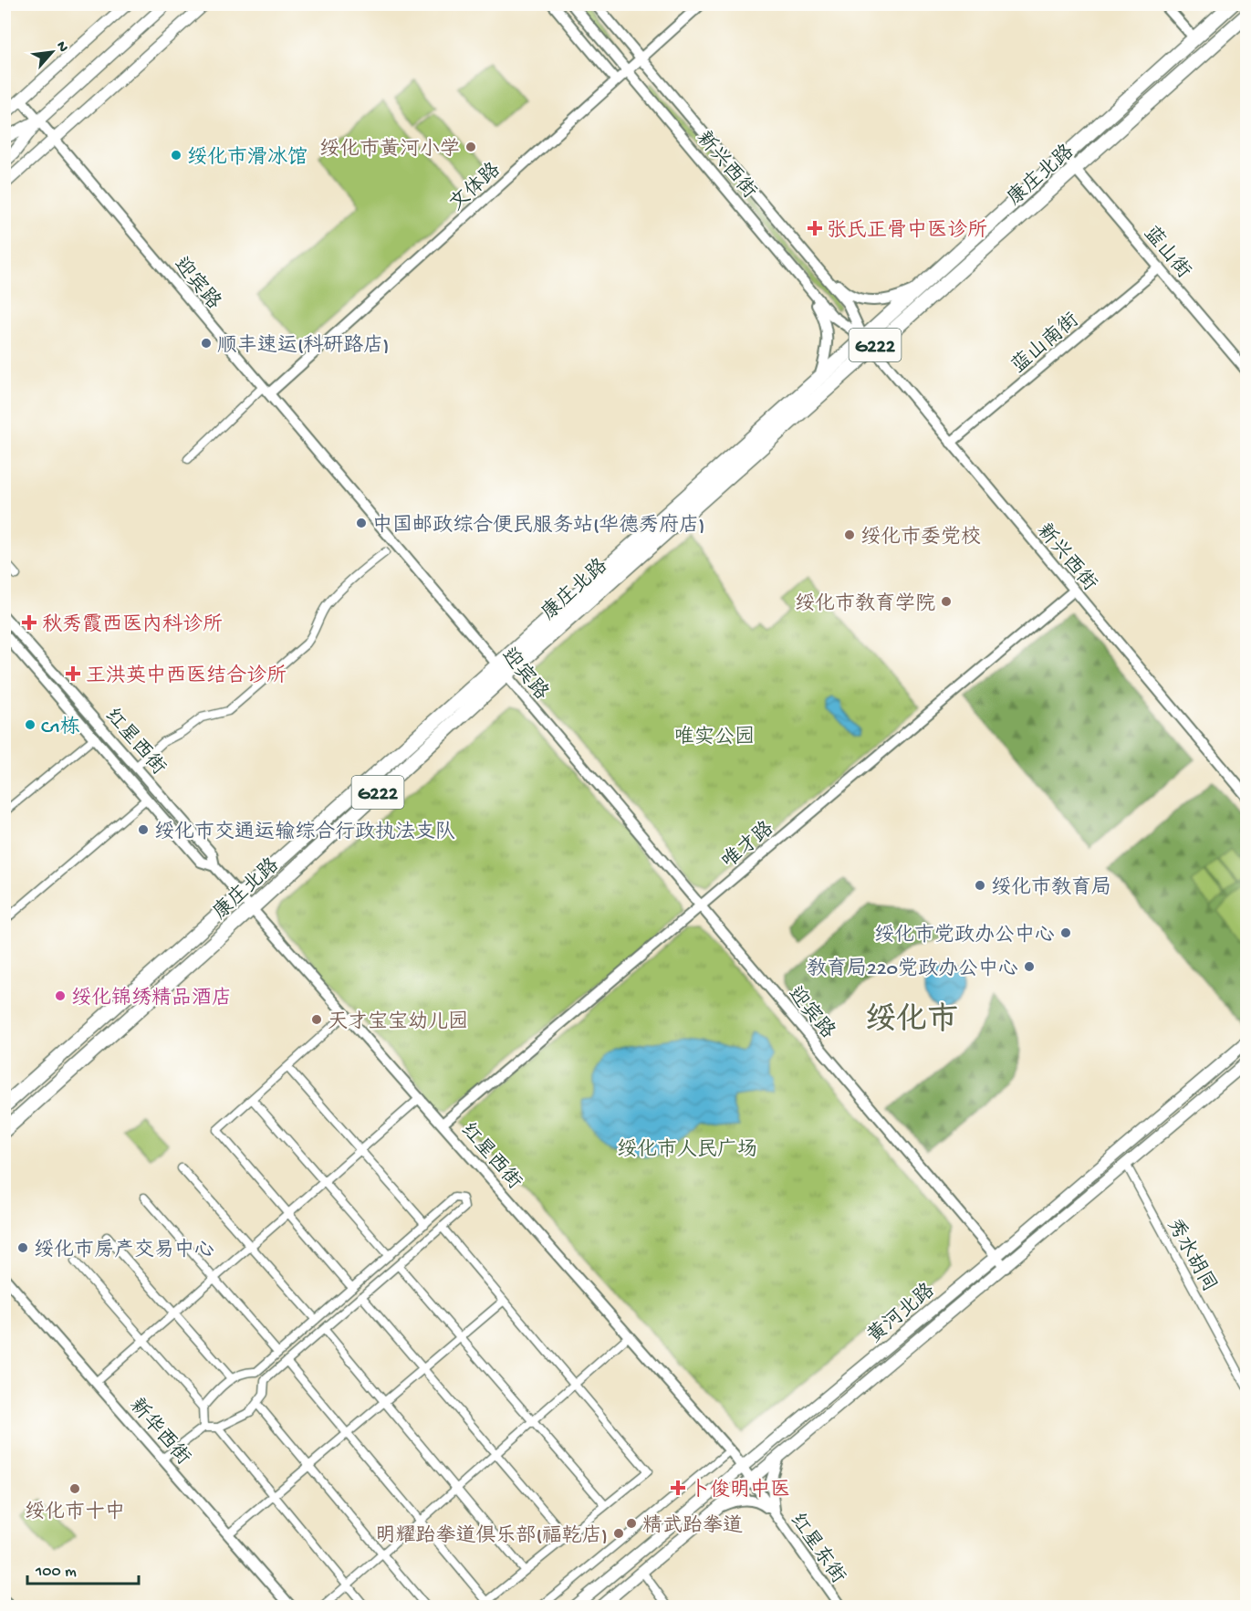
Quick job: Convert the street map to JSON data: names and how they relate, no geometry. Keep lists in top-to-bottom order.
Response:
{
  "streets": {
    "highway": ["康庄北路", "G222"],
    "main road": [
      "新兴西街",
      "文体路",
      "蓝山街",
      "迎宾路",
      "蓝山南街",
      "红星西街",
      "唯才路",
      "黄河北路",
      "新华西街",
      "红星东街"
    ],
    "street": ["秀水胡同"]
  },
  "crossings": [
    ["新兴西街", "康庄北路"],
    ["新兴西街", "文体路"],
    ["新兴西街", "蓝山南街"],
    ["新兴西街", "唯才路"],
    ["康庄北路", "蓝山街"],
    ["康庄北路", "迎宾路"],
    ["康庄北路", "红星西街"],
    ["文体路", "迎宾路"],
    ["蓝山街", "蓝山南街"],
    ["迎宾路", "唯才路"],
    ["迎宾路", "黄河北路"],
    ["红星西街", "唯才路"],
    ["红星西街", "黄河北路"],
    ["红星西街", "红星东街"],
    ["秀水胡同", "黄河北路"],
    ["黄河北路", "红星东街"]
  ],
  "districts": ["绥化市"],
  "parks": ["唯实公园", "绥化市人民广场"],
  "places": {
    "other": [
      "绥化市黄河小学",
      "绥化市滑冰馆",
      "顺丰速运(科研路店)",
      "中国邮政综合便民服务站(华德秀府店)",
      "绥化市委党校",
      "绥化市教育学院",
      "C1栋",
      "绥化市交通运输综合行政执法支队",
      "绥化市教育局",
      "绥化市党政办公中心",
      "教育局220党政办公中心",
      "绥化锦绣精品酒店",
      "天才宝宝幼儿园",
      "绥化市房产交易中心",
      "绥化市十中",
      "精武跆拳道",
      "明耀跆拳道俱乐部(福乾店)"
    ],
    "health": [
      "张氏正骨中医诊所",
      "秋秀霞西医内科诊所",
      "王洪英中西医结合诊所",
      "卜俊明中医"
    ]
  },
  "scale_bar": "100 m",
  "north": "top right"
}
